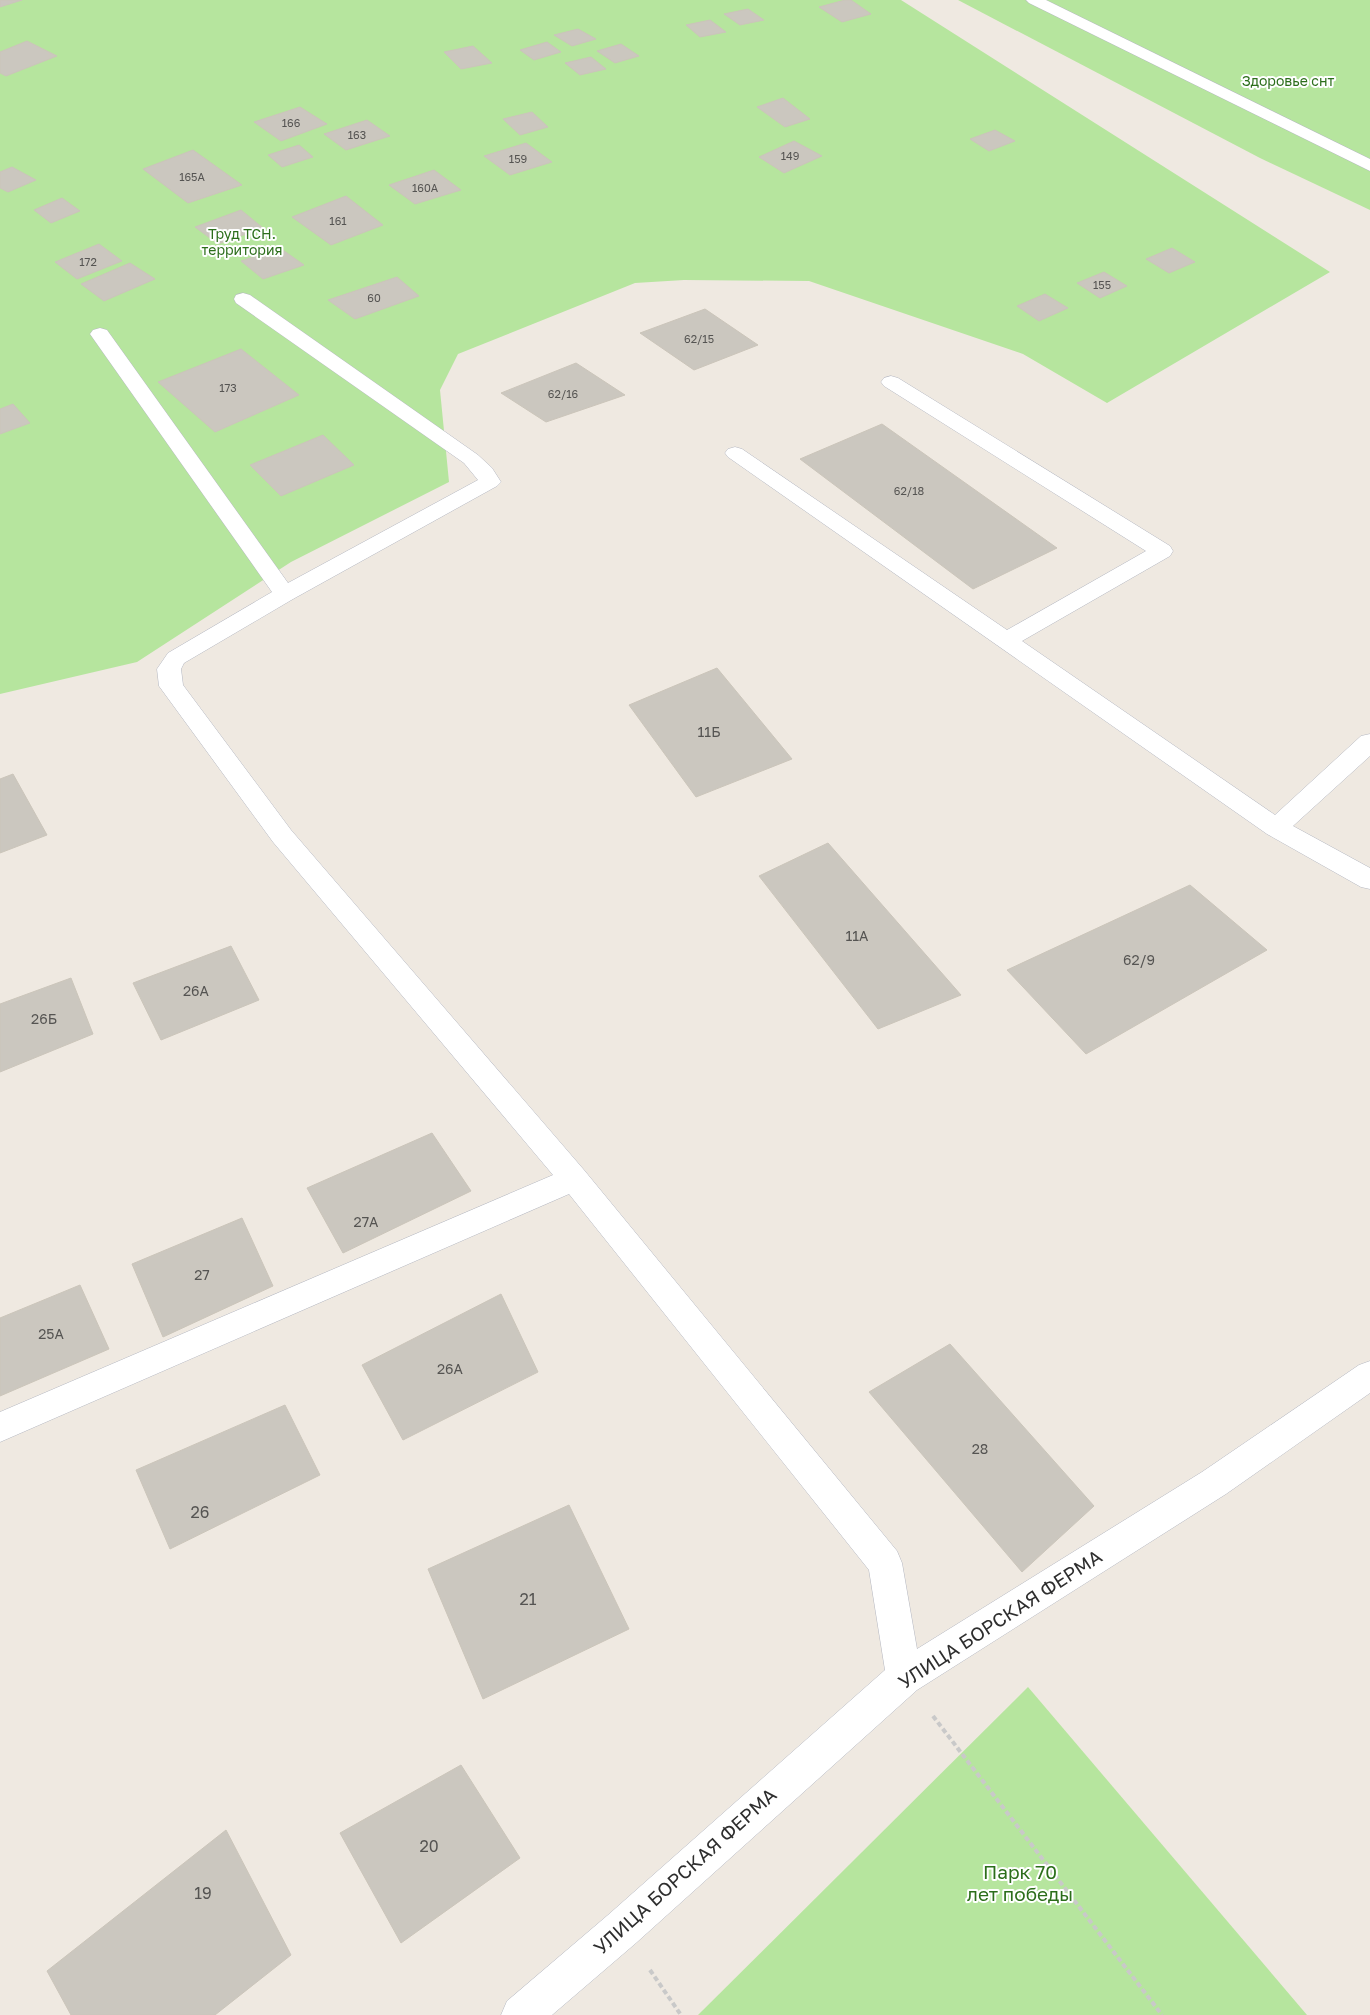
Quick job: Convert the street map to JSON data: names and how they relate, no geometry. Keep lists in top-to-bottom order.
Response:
{
  "streets": {
    "street": ["УЛИЦА БОРСКАЯ ФЕРМА"]
  },
  "parks": ["Здоровье снт", "Труд ТСН. территория", "Парк 70 лет победы"],
  "house_numbers": [
    "166",
    "163",
    "149",
    "159",
    "165А",
    "160А",
    "161",
    "172",
    "155",
    "60",
    "62/15",
    "173",
    "62/16",
    "62/18",
    "11Б",
    "11А",
    "62/9",
    "26А",
    "26Б",
    "27А",
    "27",
    "25А",
    "26А",
    "28",
    "26",
    "21",
    "20",
    "19"
  ]
}
